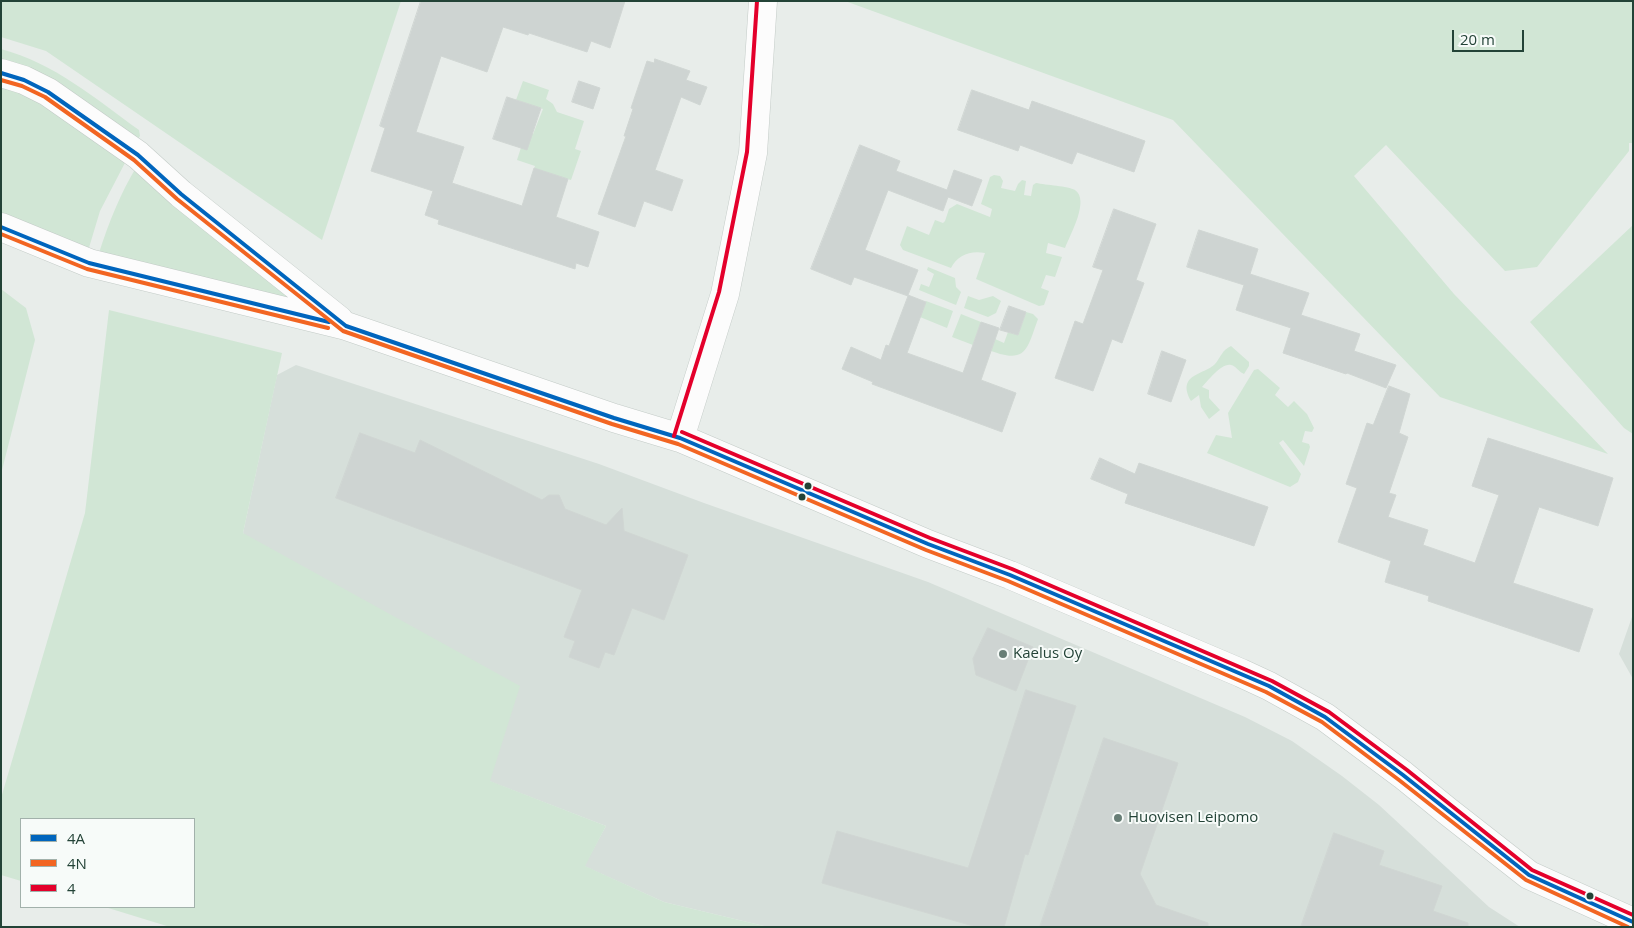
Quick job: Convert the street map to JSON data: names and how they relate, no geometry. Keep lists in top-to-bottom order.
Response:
{
  "places": ["Kaelus Oy", "Huovisen Leipomo"],
  "lines": ["transit line 4", "transit line 4A", "transit line 4N"],
  "legend": ["4A", "4N", "4"],
  "scale_bar": "20 m"
}
